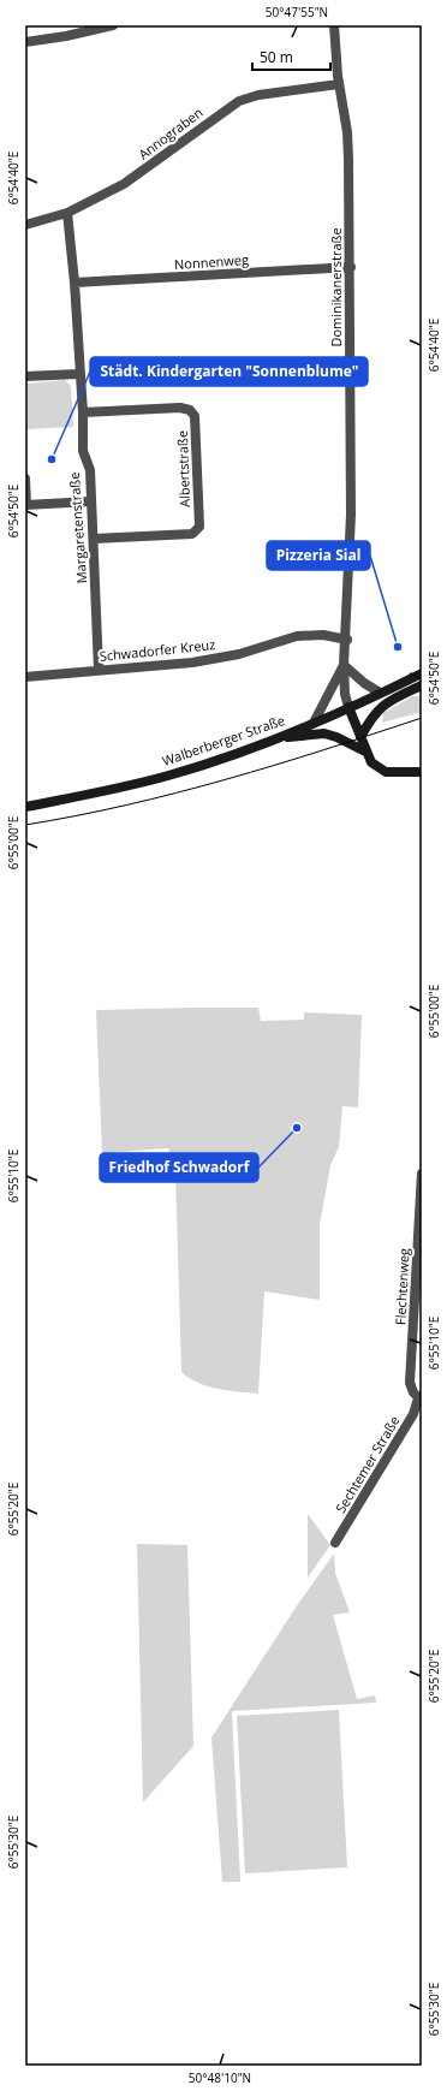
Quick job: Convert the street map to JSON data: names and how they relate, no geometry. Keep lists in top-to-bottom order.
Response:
{
  "streets": {
    "main road": ["Walberberger Straße"],
    "street": [
      "Annograben",
      "Nonnenweg",
      "Dominikanerstraße",
      "Albertstraße",
      "Margaretenstraße",
      "Schwadorfer Kreuz",
      "Flechtenweg",
      "Sechtemer Straße"
    ]
  },
  "crossings": [
    ["Annograben", "Dominikanerstraße"],
    ["Annograben", "Margaretenstraße"],
    ["Nonnenweg", "Dominikanerstraße"],
    ["Nonnenweg", "Margaretenstraße"],
    ["Dominikanerstraße", "Schwadorfer Kreuz"],
    ["Dominikanerstraße", "Walberberger Straße"],
    ["Albertstraße", "Margaretenstraße"],
    ["Margaretenstraße", "Schwadorfer Kreuz"],
    ["Flechtenweg", "Sechtemer Straße"]
  ],
  "places": ["Städt. Kindergarten \"Sonnenblume\"", "Pizzeria Sial", "Friedhof Schwadorf"],
  "scale_bar": "50 m",
  "coordinates": [
    "50°47'55\"N",
    "6°54'40\"E",
    "6°54'50\"E",
    "6°55'00\"E",
    "6°55'10\"E",
    "6°55'20\"E",
    "6°55'30\"E",
    "50°48'10\"N"
  ]
}
